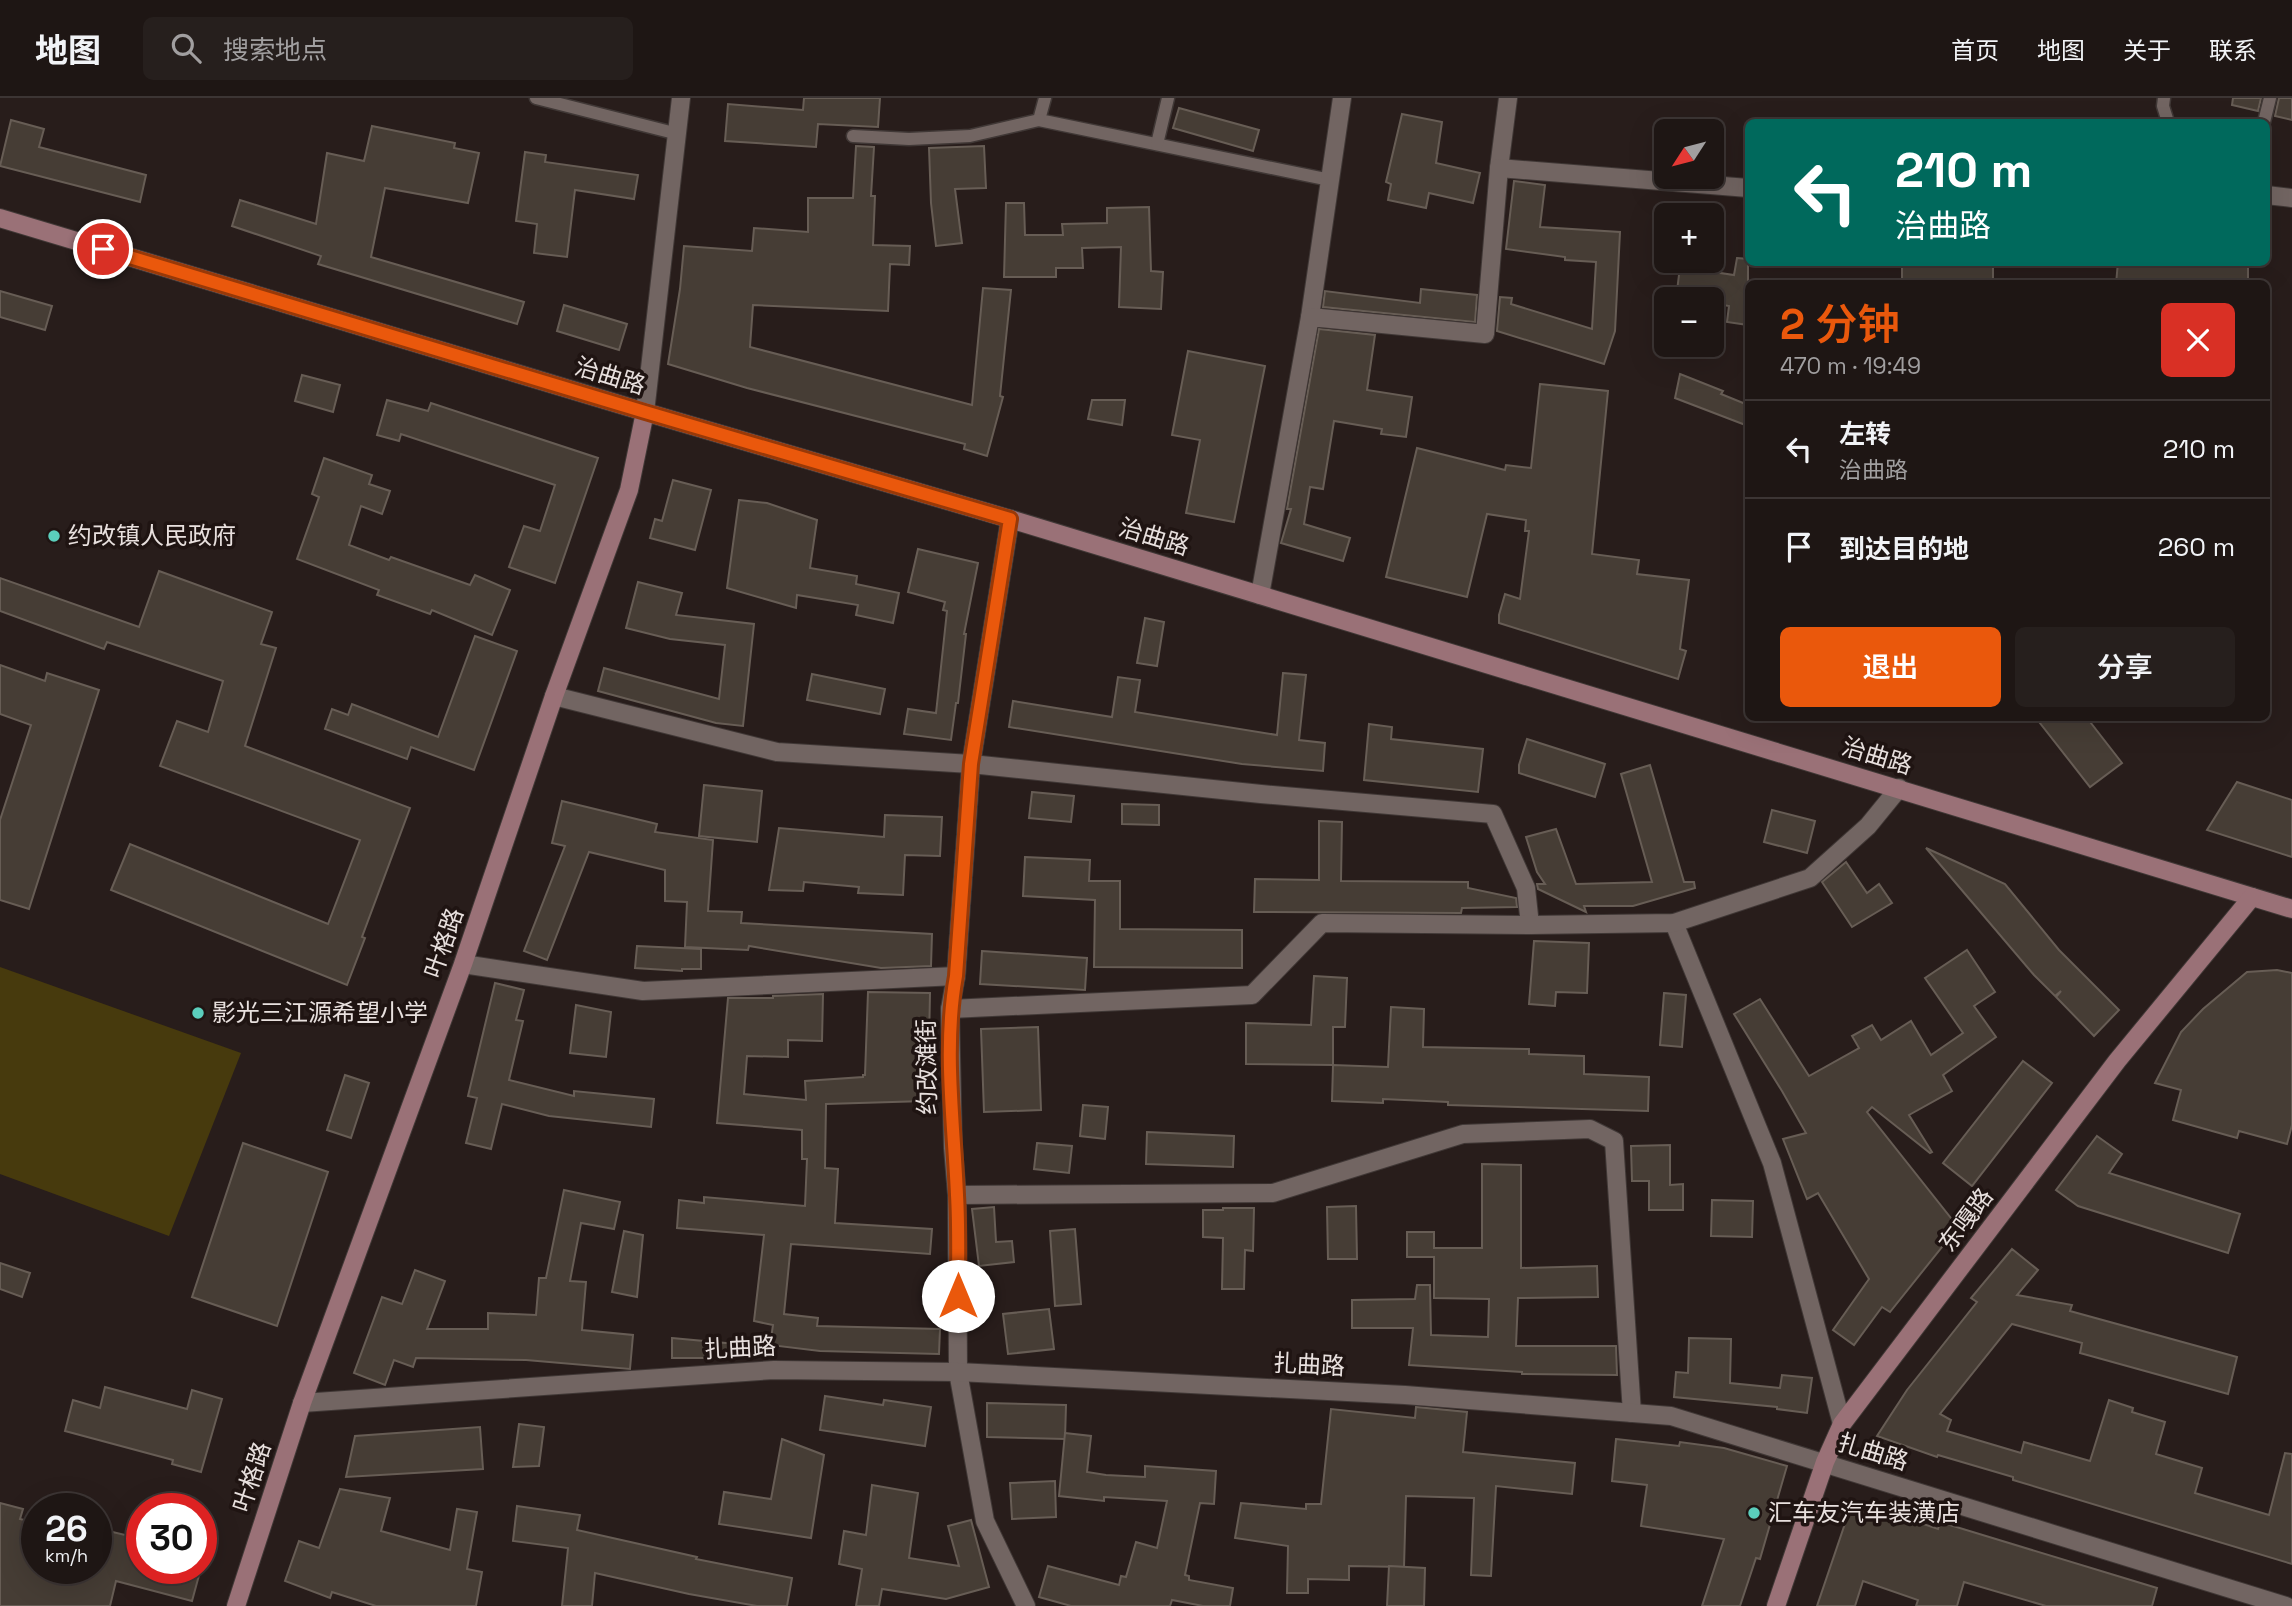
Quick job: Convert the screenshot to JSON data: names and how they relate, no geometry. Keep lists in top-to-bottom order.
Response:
{
  "streets": {
    "main road": ["治曲路", "叶格路", "东嘎路"],
    "street": ["约改滩街", "扎曲路"]
  },
  "crossings": [
    ["治曲路", "叶格路"],
    ["治曲路", "约改滩街"],
    ["治曲路", "东嘎路"],
    ["叶格路", "扎曲路"],
    ["约改滩街", "扎曲路"],
    ["东嘎路", "扎曲路"]
  ],
  "places": ["约改镇人民政府", "影光三江源希望小学", "汇车友汽车装潢店"],
  "north": "bottom left",
  "page": {
    "header": "地图",
    "search": "搜索地点",
    "nav": [
      "首页",
      "地图",
      "关于",
      "联系"
    ],
    "map_buttons": ["+", "−"],
    "turn": ["210 m", "治曲路"],
    "heading": ["2 分钟", "470 m · 19:49"],
    "list": [
      {
        "name": "左转",
        "note": "治曲路",
        "value": "210 m"
      },
      {
        "name": "到达目的地",
        "value": "260 m"
      }
    ],
    "buttons": ["退出", "分享"],
    "speed": "26 km/h",
    "limit": "30"
  }
}
